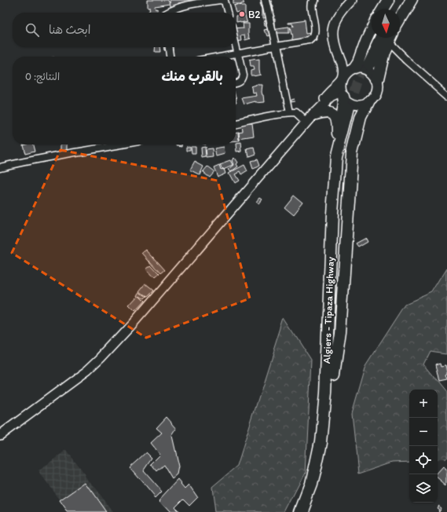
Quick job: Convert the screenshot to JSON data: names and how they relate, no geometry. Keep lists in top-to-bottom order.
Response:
{
  "streets": {
    "highway": ["Algiers - Tipaza Highway"]
  },
  "places": ["B2"],
  "north": "bottom",
  "page": {
    "search": "ابحث هنا",
    "heading": ["بالقرب منك", "النتائج: 0"],
    "map_buttons": ["+", "−"]
  }
}
